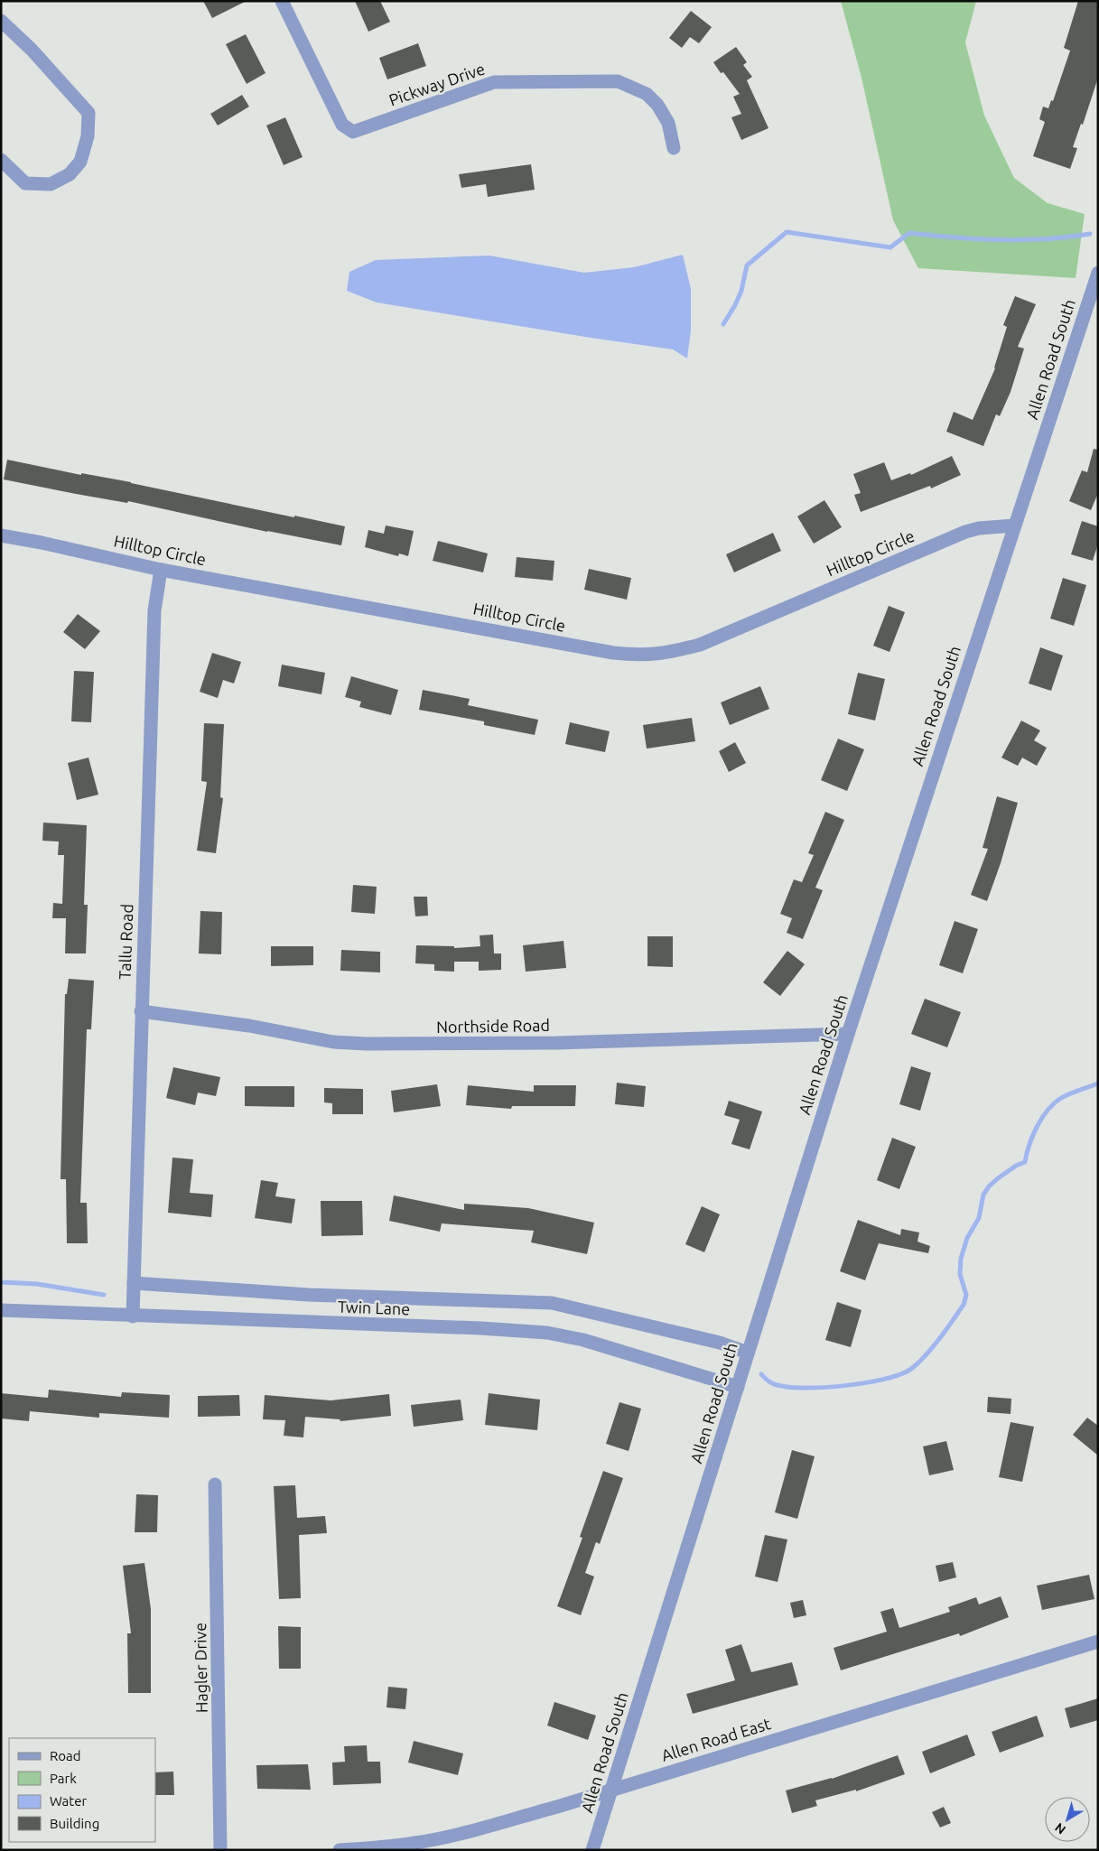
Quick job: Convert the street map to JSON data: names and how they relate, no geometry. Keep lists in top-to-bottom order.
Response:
{
  "streets": {
    "street": [
      "Pickway Drive",
      "Allen Road South",
      "Hilltop Circle",
      "Tallu Road",
      "Northside Road",
      "Twin Lane",
      "Hagler Drive",
      "Allen Road East"
    ]
  },
  "crossings": [
    ["Allen Road South", "Hilltop Circle"],
    ["Allen Road South", "Northside Road"],
    ["Allen Road South", "Twin Lane"],
    ["Allen Road South", "Allen Road East"],
    ["Hilltop Circle", "Tallu Road"],
    ["Tallu Road", "Northside Road"],
    ["Tallu Road", "Twin Lane"]
  ],
  "legend": [
    "Road",
    "Park",
    "Water",
    "Building"
  ],
  "north": "bottom left"
}
